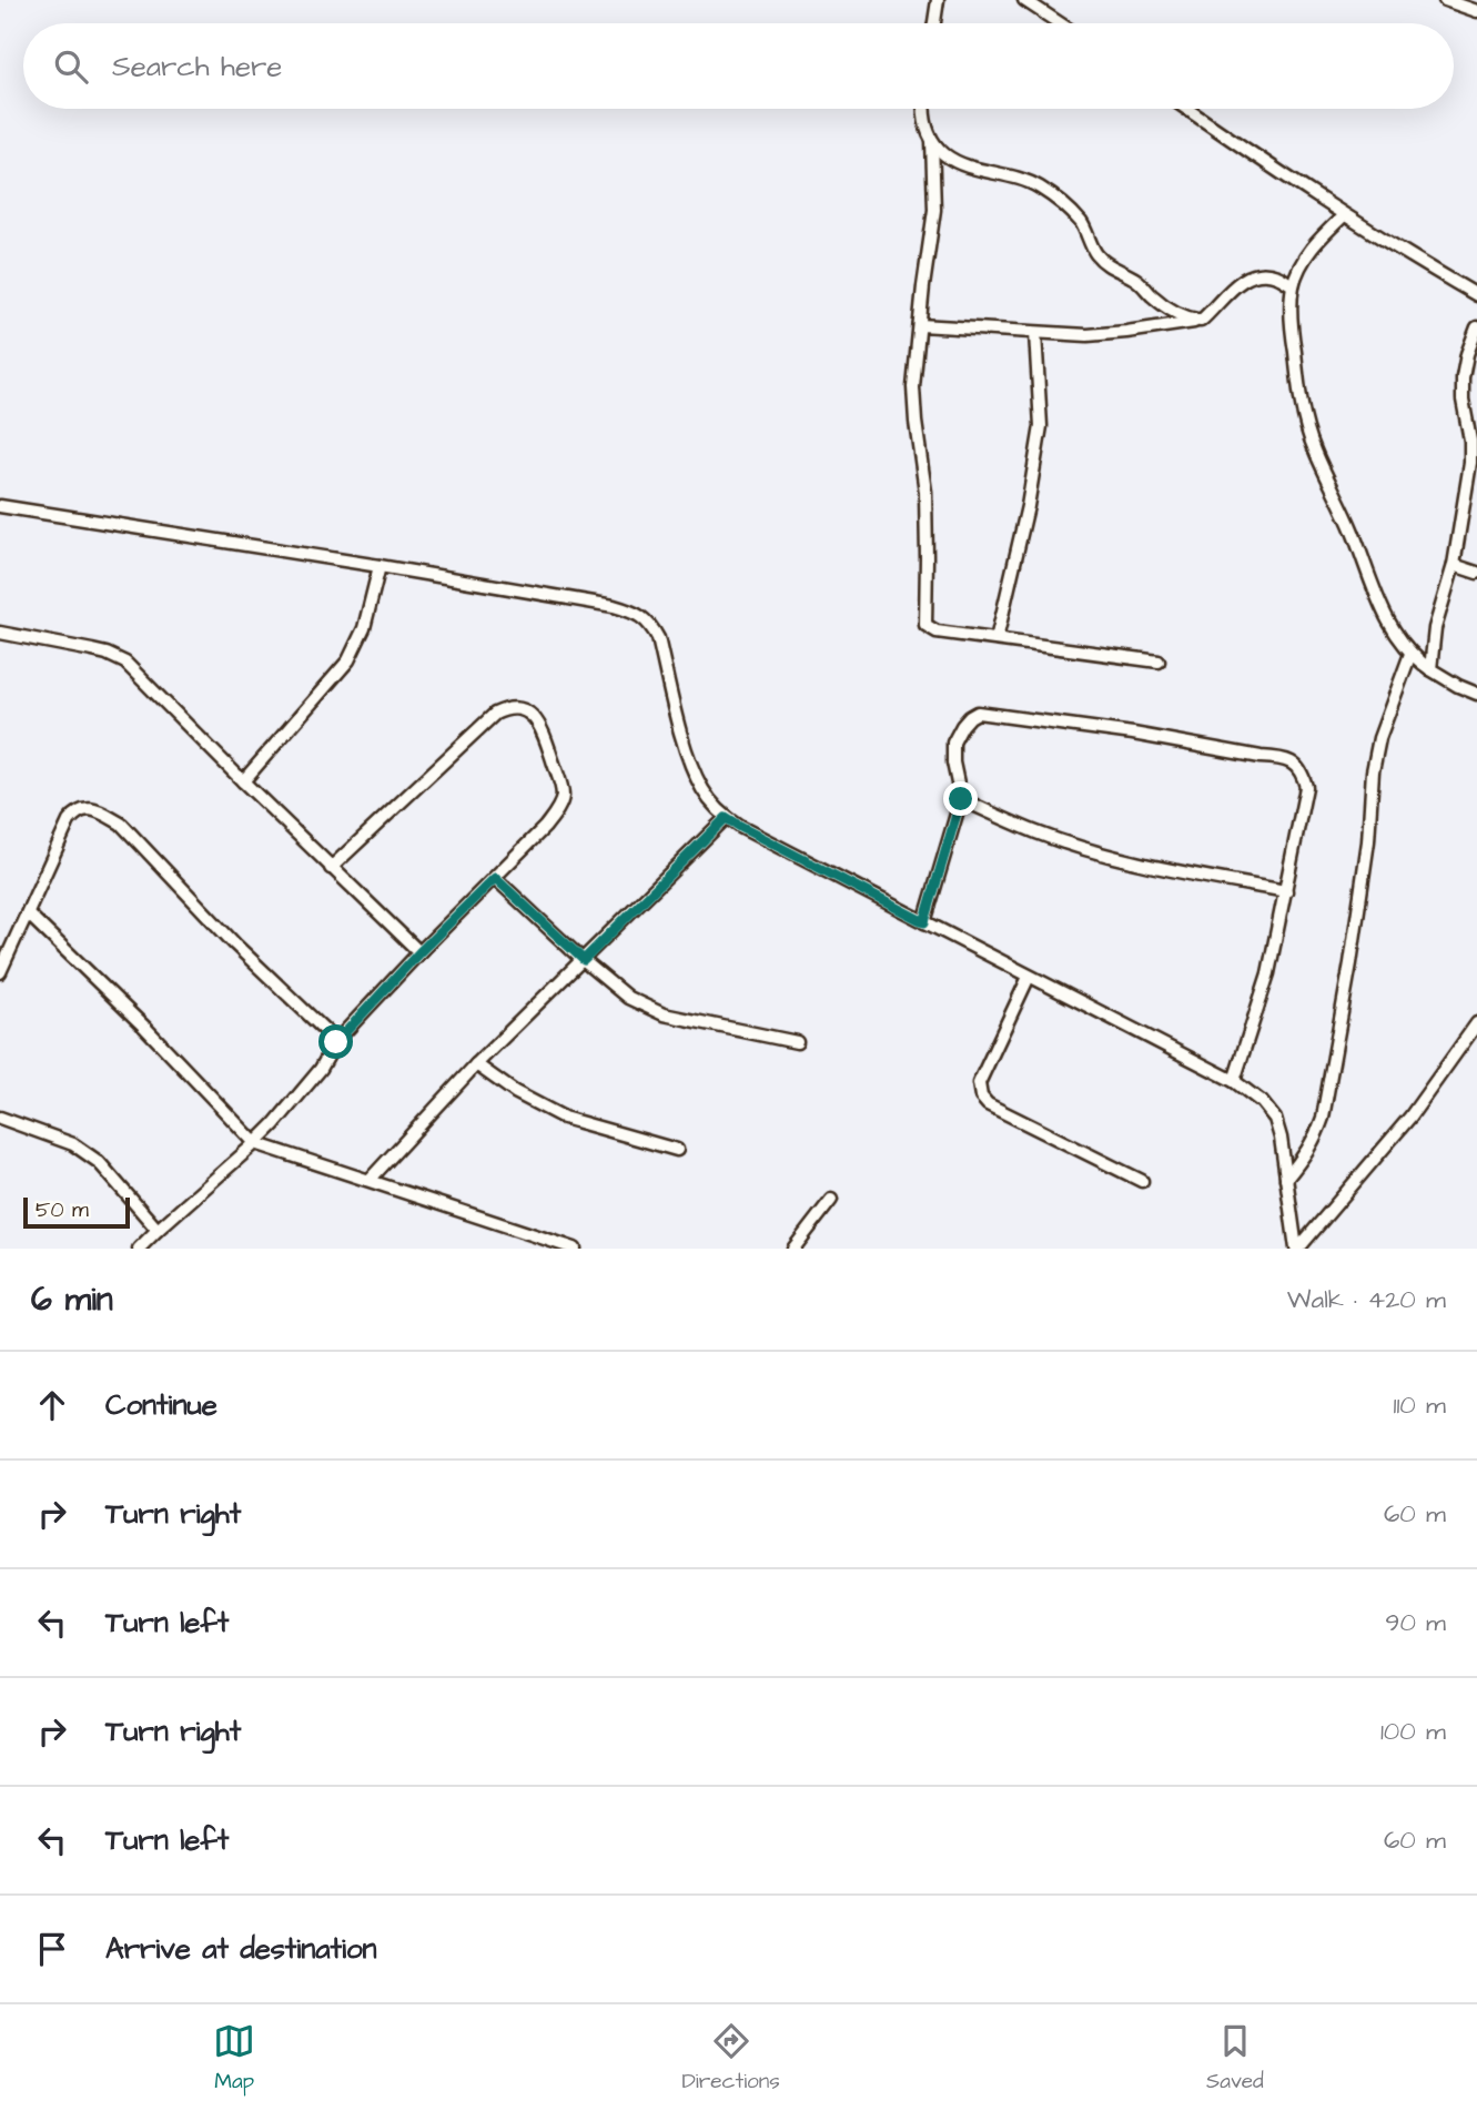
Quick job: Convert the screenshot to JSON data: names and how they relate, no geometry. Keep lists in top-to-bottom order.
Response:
{
  "scale_bar": "50 m",
  "page": {
    "search": "Search here",
    "scale": "50 m",
    "heading": ["6 min", "Walk · 420 m"],
    "list": [
      ["Continue", "110 m"],
      ["Turn right", "60 m"],
      ["Turn left", "90 m"],
      ["Turn right", "100 m"],
      ["Turn left", "60 m"],
      "Arrive at destination"
    ],
    "nav": ["Map", "Directions", "Saved"]
  }
}
